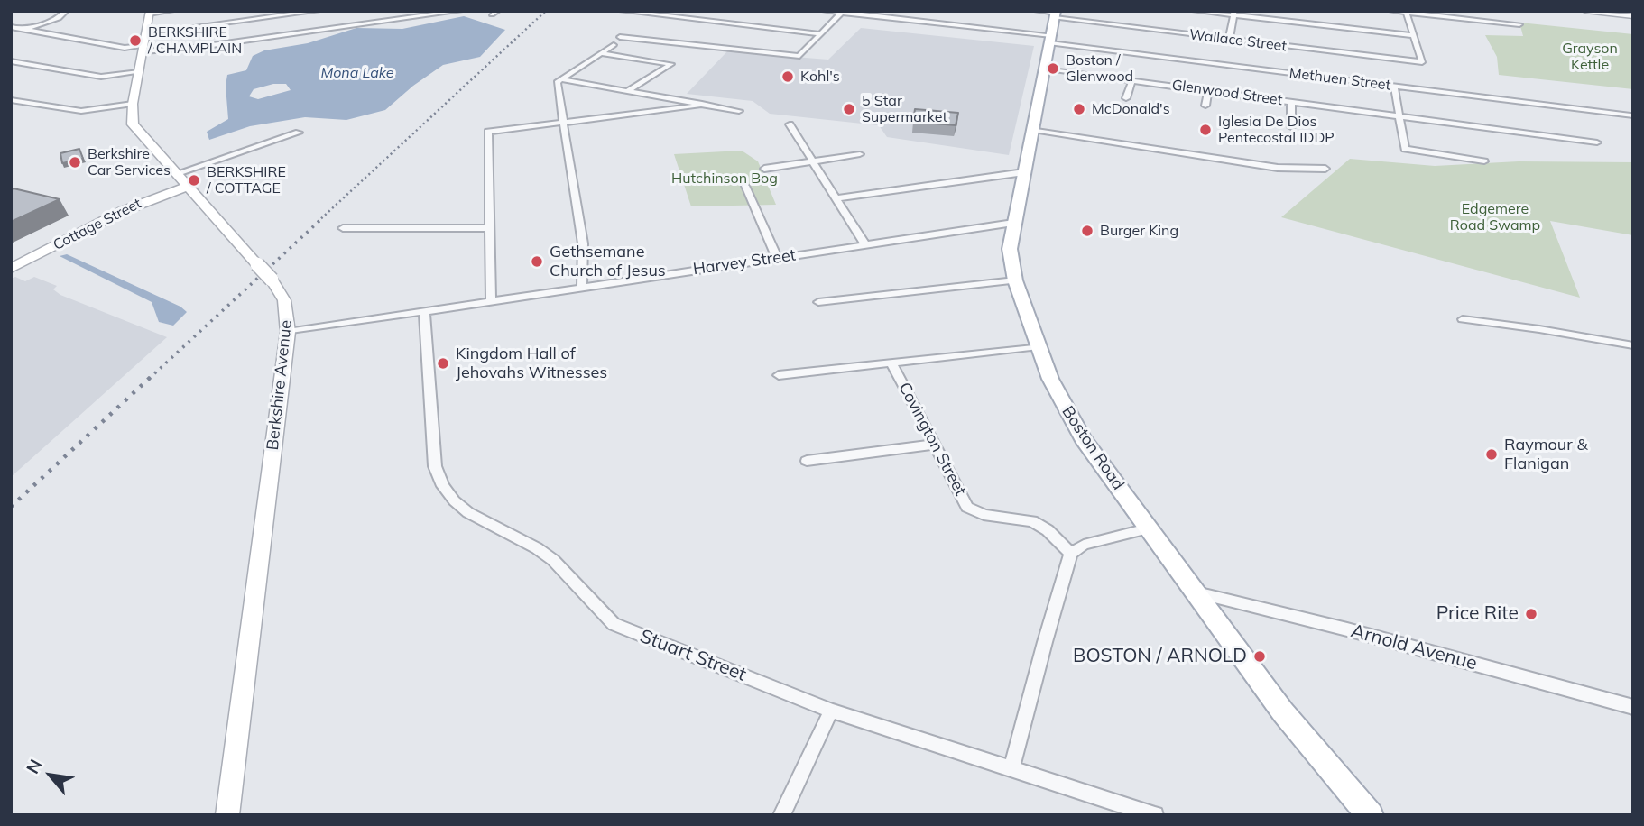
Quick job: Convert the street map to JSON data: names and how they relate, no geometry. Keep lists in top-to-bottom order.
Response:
{
  "streets": {
    "main road": ["Cottage Street", "Berkshire Avenue", "Boston Road"],
    "street": [
      "Wallace Street",
      "Methuen Street",
      "Glenwood Street",
      "Harvey Street",
      "Covington Street",
      "Arnold Avenue",
      "Stuart Street"
    ]
  },
  "crossings": [
    ["Wallace Street", "Boston Road"],
    ["Methuen Street", "Boston Road"],
    ["Glenwood Street", "Boston Road"],
    ["Cottage Street", "Berkshire Avenue"],
    ["Harvey Street", "Berkshire Avenue"],
    ["Harvey Street", "Boston Road"],
    ["Harvey Street", "Stuart Street"],
    ["Boston Road", "Arnold Avenue"]
  ],
  "water": ["Mona Lake"],
  "parks": ["Grayson Kettle", "Hutchinson Bog", "Edgemere Road Swamp"],
  "places": [
    "BERKSHIRE / CHAMPLAIN",
    "Boston / Glenwood",
    "Kohl's",
    "5 Star Supermarket",
    "McDonald's",
    "Iglesia De Dios Pentecostal IDDP",
    "Berkshire Car Services",
    "BERKSHIRE / COTTAGE",
    "Burger King",
    "Gethsemane Church of Jesus",
    "Kingdom Hall of Jehovahs Witnesses",
    "Raymour & Flanigan",
    "Price Rite",
    "BOSTON / ARNOLD"
  ],
  "north": "top left"
}
